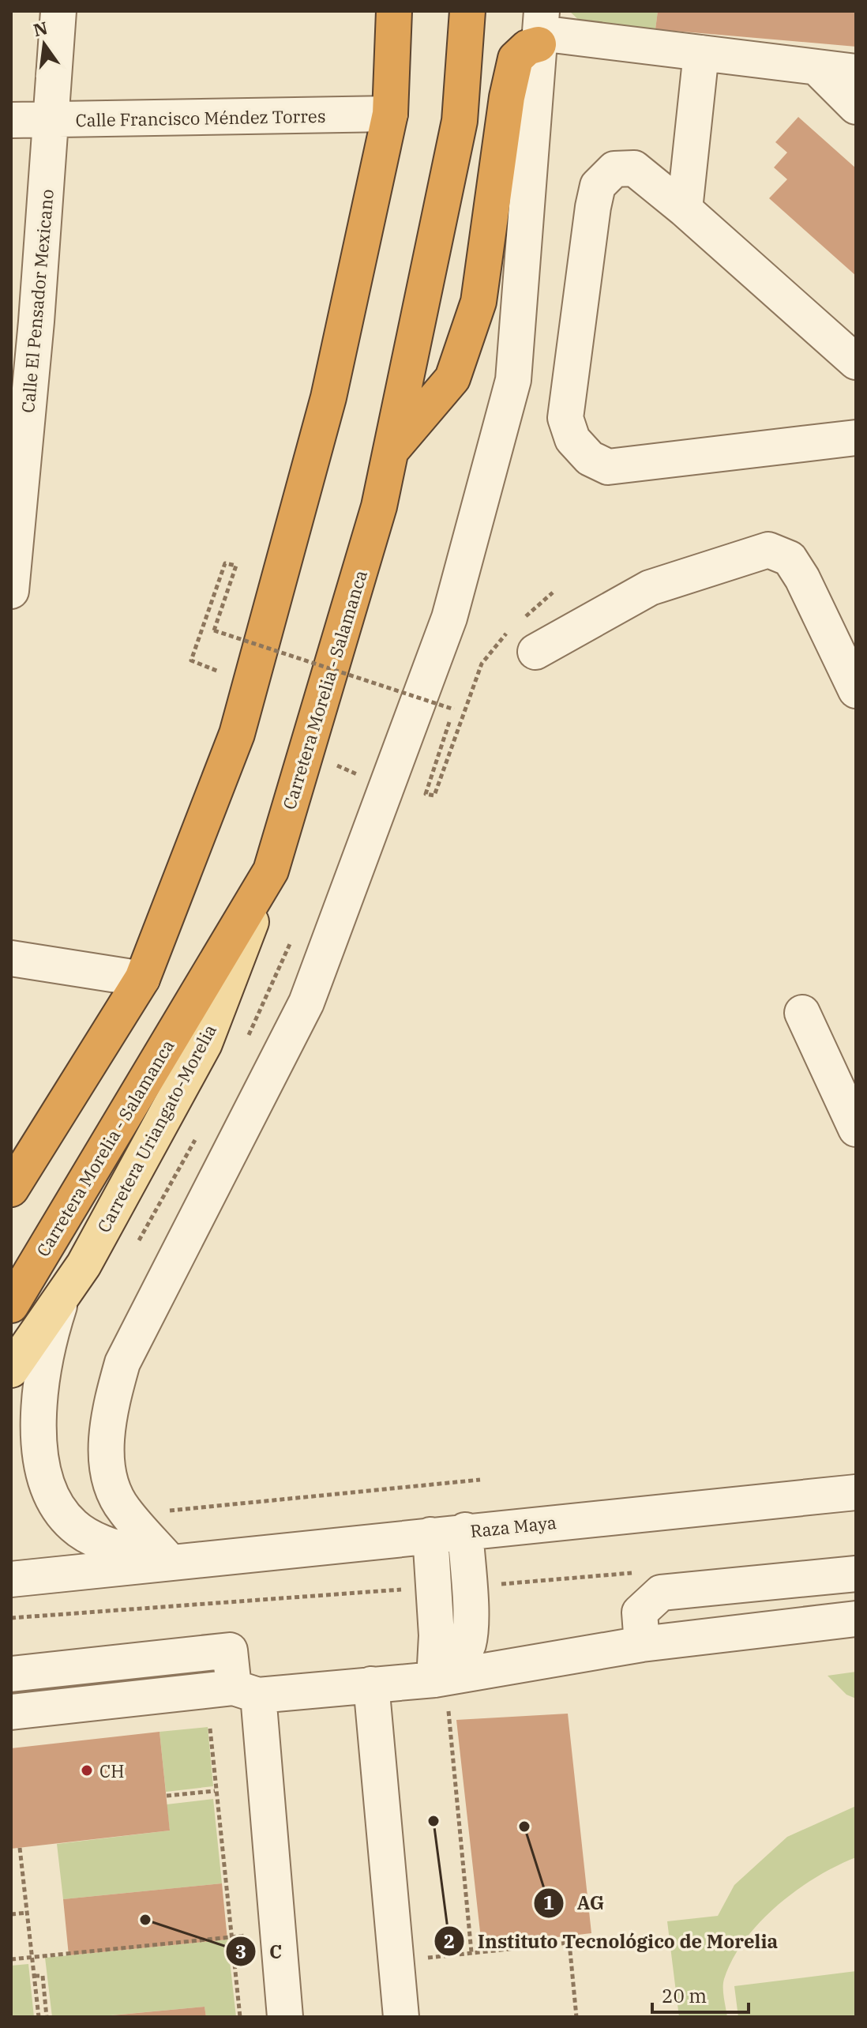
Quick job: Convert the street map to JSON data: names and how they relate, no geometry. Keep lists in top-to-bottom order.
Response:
{
  "streets": {
    "highway": ["Carretera Morelia - Salamanca"],
    "main road": ["Carretera Uriangato-Morelia"],
    "street": ["Calle Francisco Méndez Torres", "Calle El Pensador Mexicano", "Raza Maya"]
  },
  "crossings": [
    ["Calle Francisco Méndez Torres", "Calle El Pensador Mexicano"],
    ["Carretera Morelia - Salamanca", "Carretera Uriangato-Morelia"],
    ["Carretera Uriangato-Morelia", "Raza Maya"]
  ],
  "places": [
    "CH",
    "Instituto Tecnológico de Morelia",
    "AG",
    "C"
  ],
  "scale_bar": "20 m",
  "north": "top"
}
